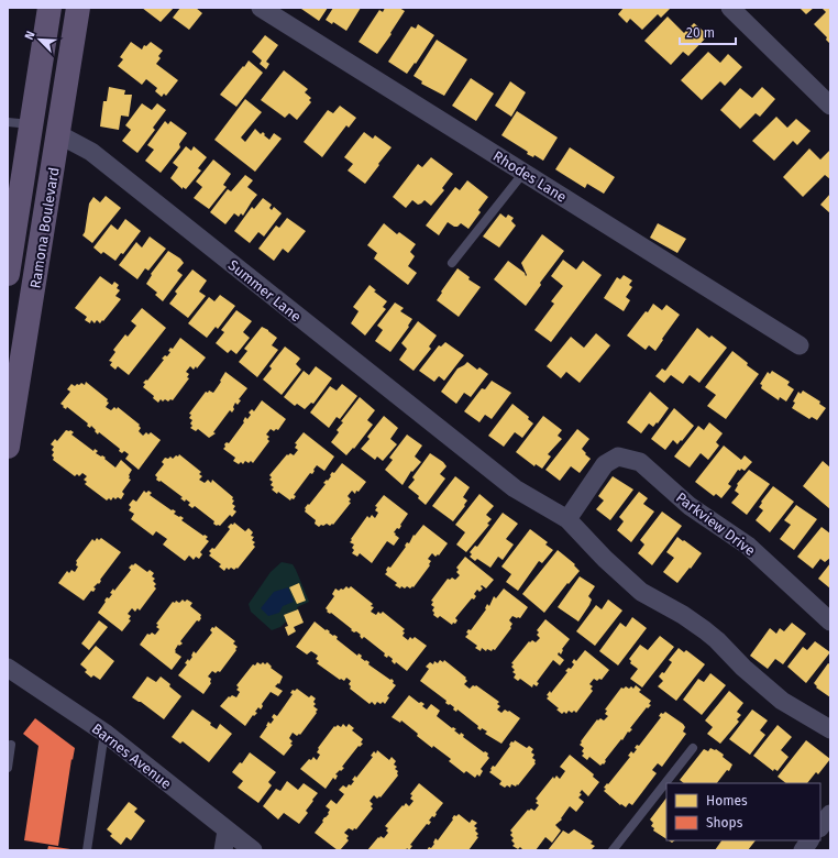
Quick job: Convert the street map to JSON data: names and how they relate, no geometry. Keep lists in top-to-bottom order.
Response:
{
  "streets": {
    "main road": ["Ramona Boulevard"],
    "street": [
      "Rhodes Lane",
      "Summer Lane",
      "Parkview Drive",
      "Barnes Avenue"
    ]
  },
  "crossings": [
    ["Ramona Boulevard", "Summer Lane"],
    ["Summer Lane", "Parkview Drive"]
  ],
  "legend": ["Homes", "Shops"],
  "scale_bar": "20 m",
  "north": "top left"
}
